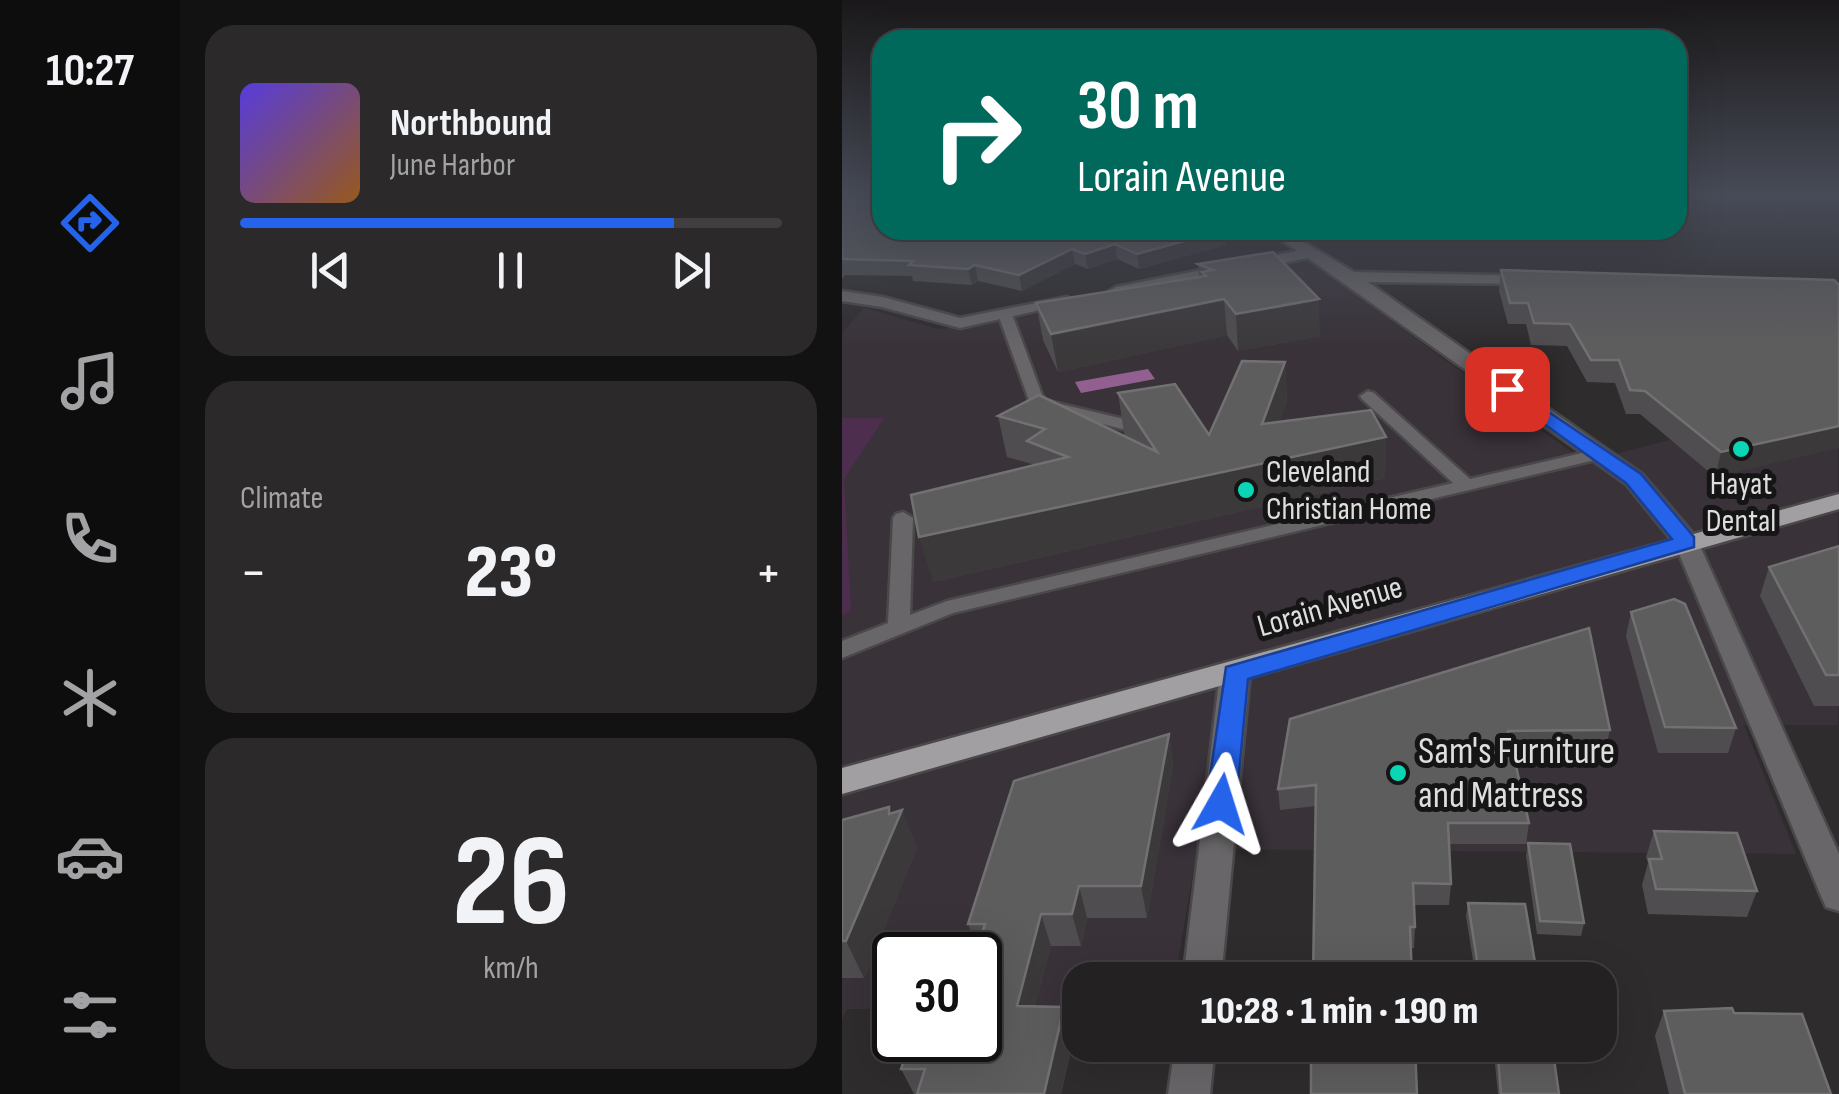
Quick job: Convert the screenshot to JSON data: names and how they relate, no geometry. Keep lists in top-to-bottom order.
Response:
{
  "streets": {
    "main road": ["Lorain Avenue"]
  },
  "places": ["Hayat Dental", "Cleveland Christian Home", "Sam's Furniture and Mattress"],
  "page": {
    "tabs": "10:27",
    "turn": ["30 m", "Lorain Avenue"],
    "song": ["Northbound", "June Harbor"],
    "tile": [
      "Climate",
      ["26", "km/h"]
    ],
    "heat": ["−", "23°", "+"],
    "limit": "30",
    "trip": "10:28 · 1 min · 190 m"
  }
}
